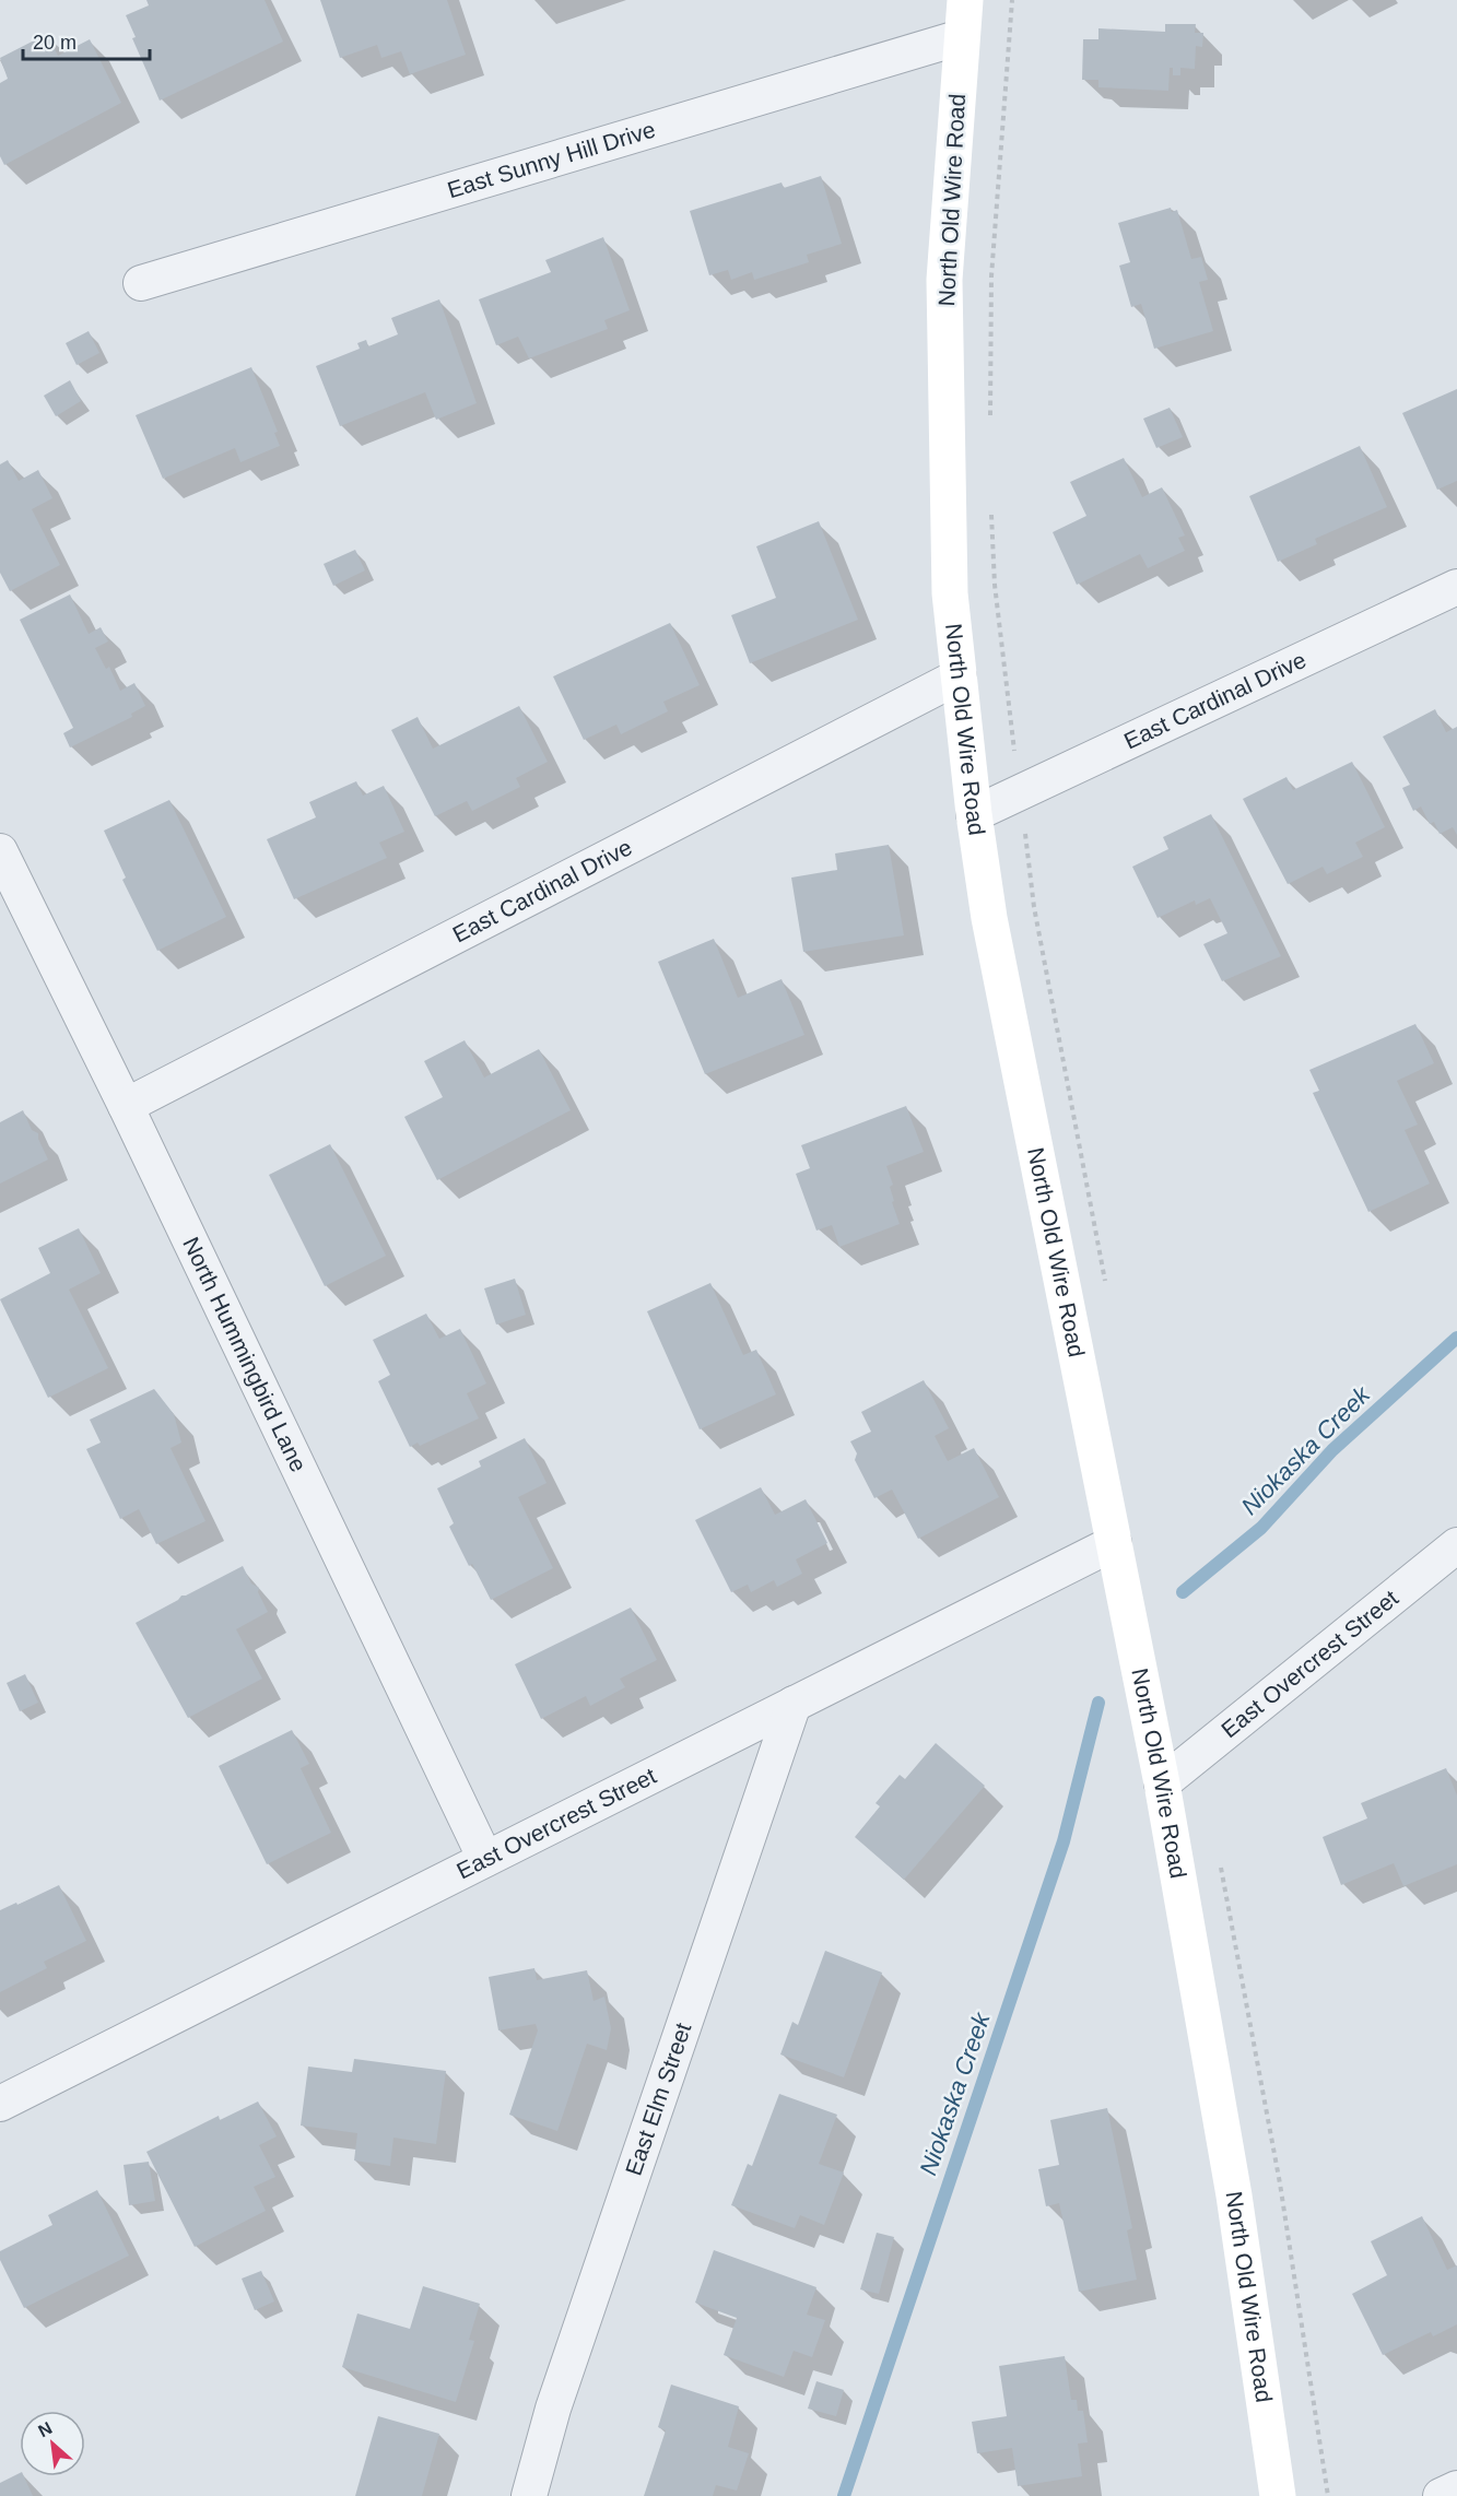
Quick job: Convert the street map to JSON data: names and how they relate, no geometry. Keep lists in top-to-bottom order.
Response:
{
  "streets": {
    "street": [
      "East Sunny Hill Drive",
      "North Old Wire Road",
      "East Cardinal Drive",
      "North Hummingbird Lane",
      "East Overcrest Street",
      "East Elm Street"
    ]
  },
  "crossings": [
    ["East Sunny Hill Drive", "North Old Wire Road"],
    ["North Old Wire Road", "East Cardinal Drive"],
    ["North Old Wire Road", "East Overcrest Street"],
    ["East Cardinal Drive", "North Hummingbird Lane"],
    ["North Hummingbird Lane", "East Overcrest Street"],
    ["East Overcrest Street", "East Elm Street"]
  ],
  "water": ["Niokaska Creek"],
  "scale_bar": "20 m",
  "north": "top left"
}
